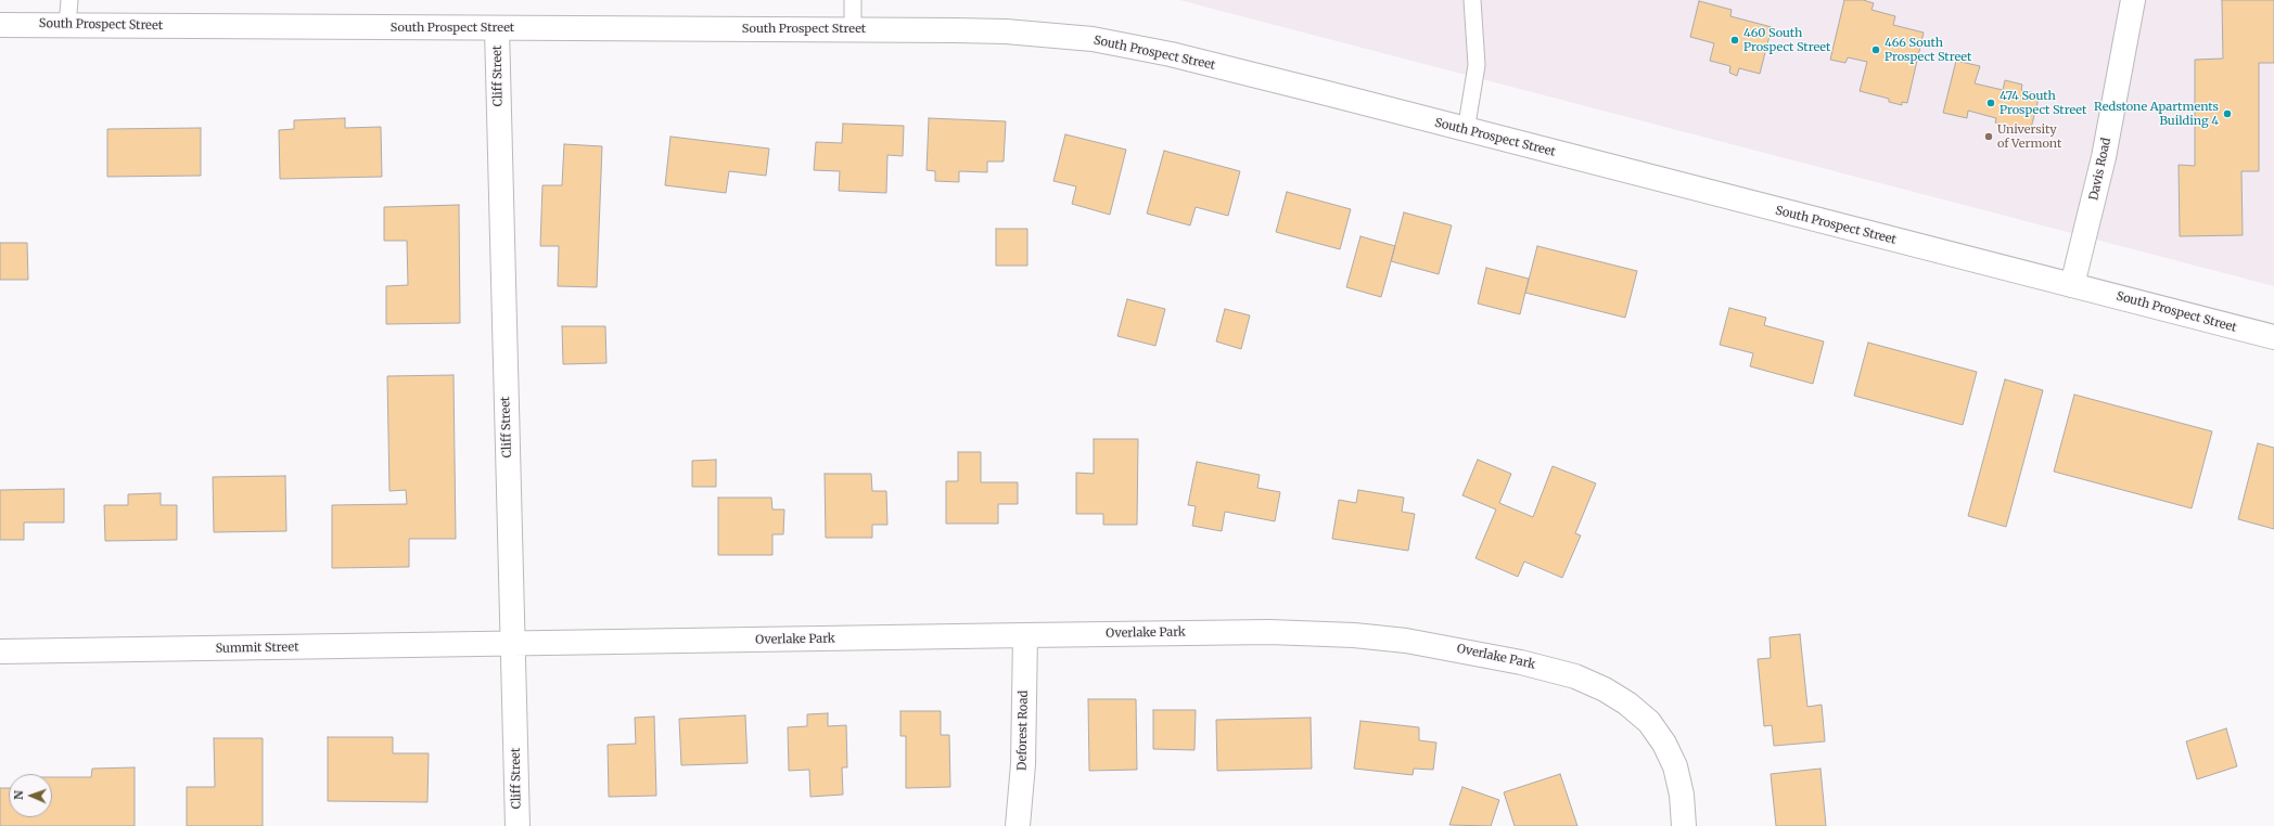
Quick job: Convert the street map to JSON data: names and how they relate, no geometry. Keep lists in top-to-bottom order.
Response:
{
  "streets": {
    "street": [
      "South Prospect Street",
      "Cliff Street",
      "Davis Road",
      "Overlake Park",
      "Summit Street",
      "Deforest Road"
    ]
  },
  "crossings": [
    ["South Prospect Street", "Cliff Street"],
    ["South Prospect Street", "Davis Road"],
    ["Cliff Street", "Overlake Park"],
    ["Cliff Street", "Summit Street"],
    ["Overlake Park", "Summit Street"],
    ["Overlake Park", "Deforest Road"]
  ],
  "places": [
    "460 South Prospect Street",
    "466 South Prospect Street",
    "474 South Prospect Street",
    "Redstone Apartments Building 4",
    "University of Vermont"
  ],
  "north": "left"
}
